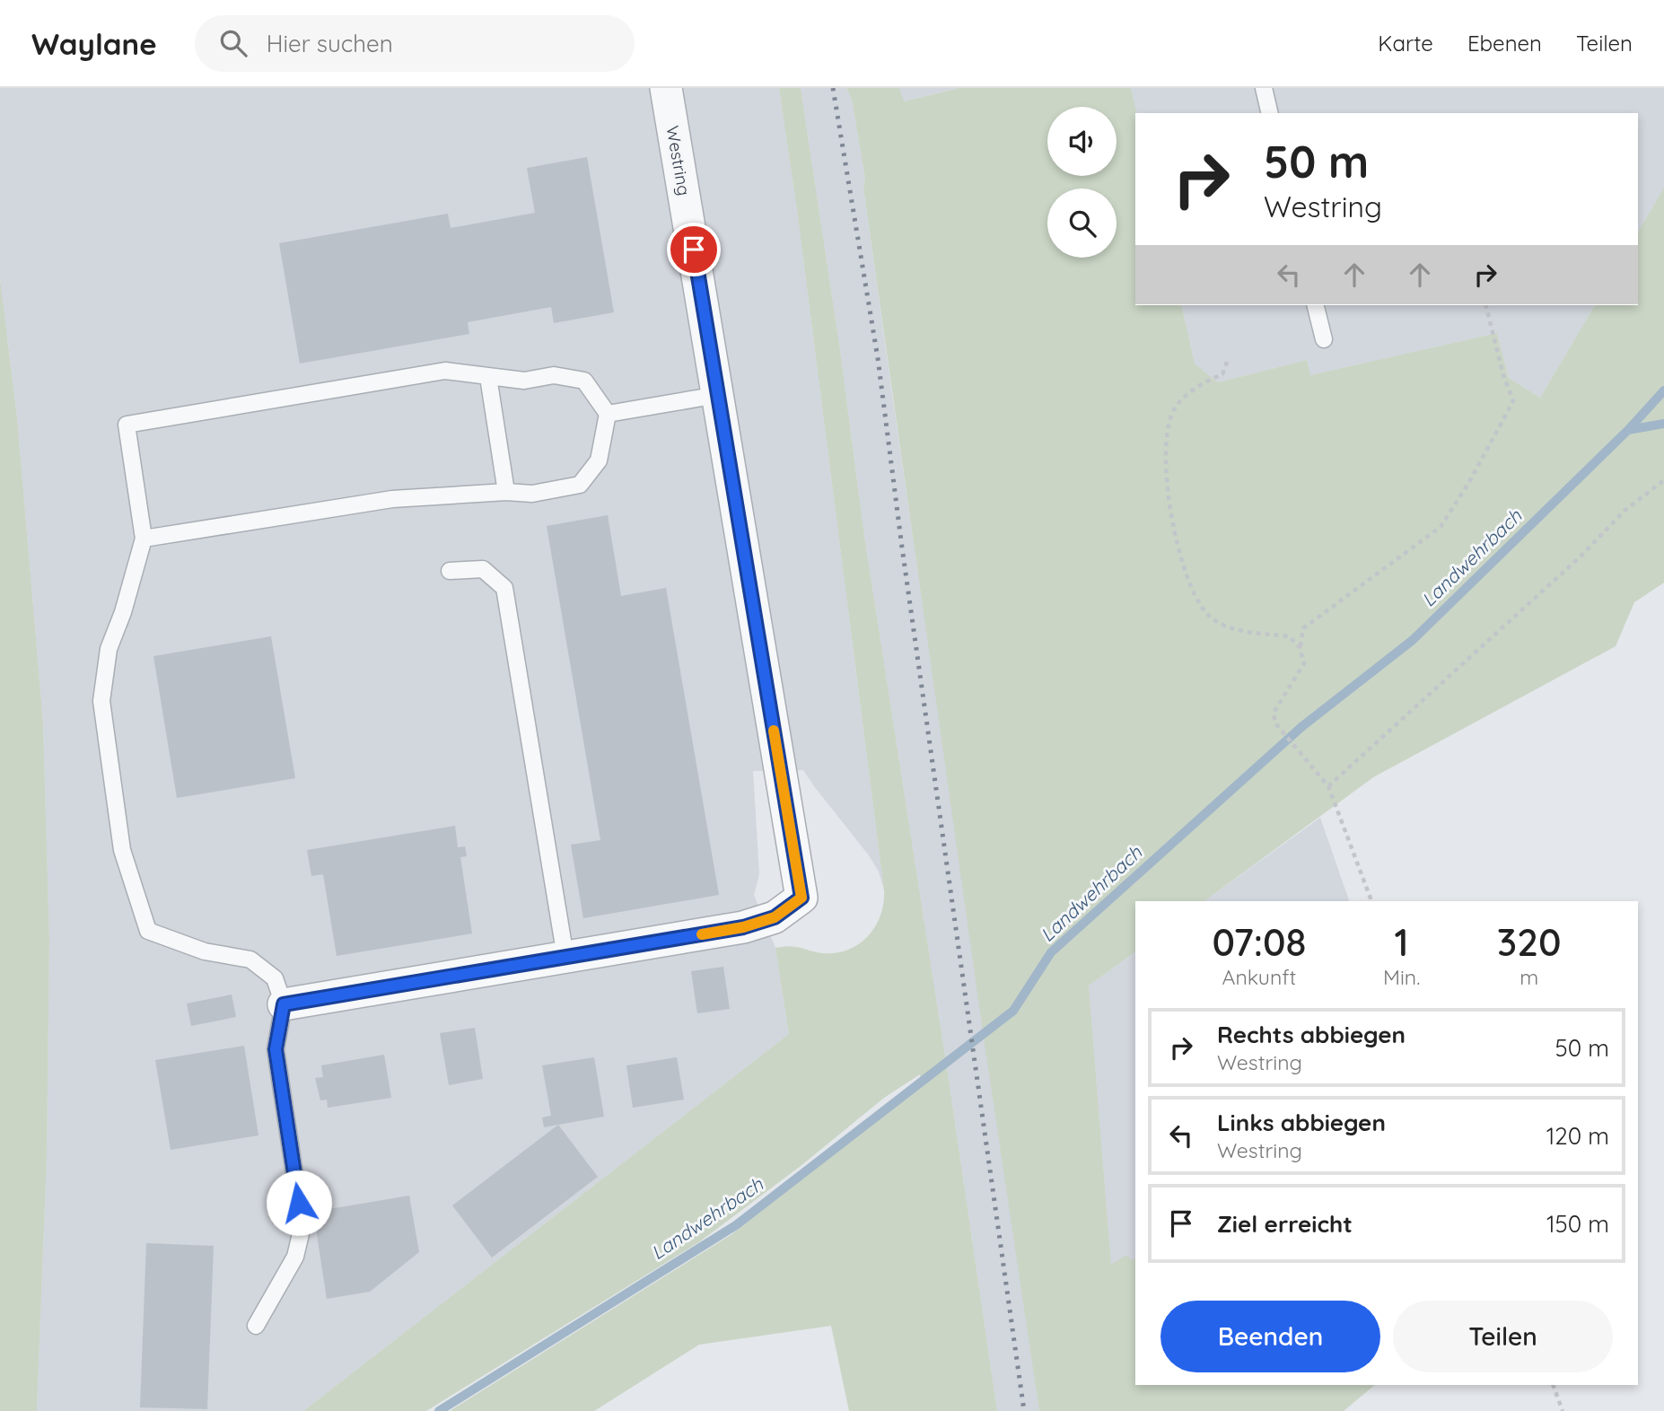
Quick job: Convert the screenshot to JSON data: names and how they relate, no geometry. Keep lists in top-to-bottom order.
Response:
{
  "streets": {
    "street": ["Westring"]
  },
  "water": ["Landwehrbach"],
  "page": {
    "header": "Waylane",
    "search": "Hier suchen",
    "nav": ["Karte", "Ebenen", "Teilen"],
    "turn": ["50 m", "Westring"],
    "eta": [
      "07:08",
      "Ankunft",
      "1",
      "Min.",
      "320",
      "m"
    ],
    "list": [
      {
        "name": "Rechts abbiegen",
        "note": "Westring",
        "value": "50 m"
      },
      {
        "name": "Links abbiegen",
        "note": "Westring",
        "value": "120 m"
      },
      {
        "name": "Ziel erreicht",
        "value": "150 m"
      }
    ],
    "buttons": ["Beenden", "Teilen"]
  }
}
